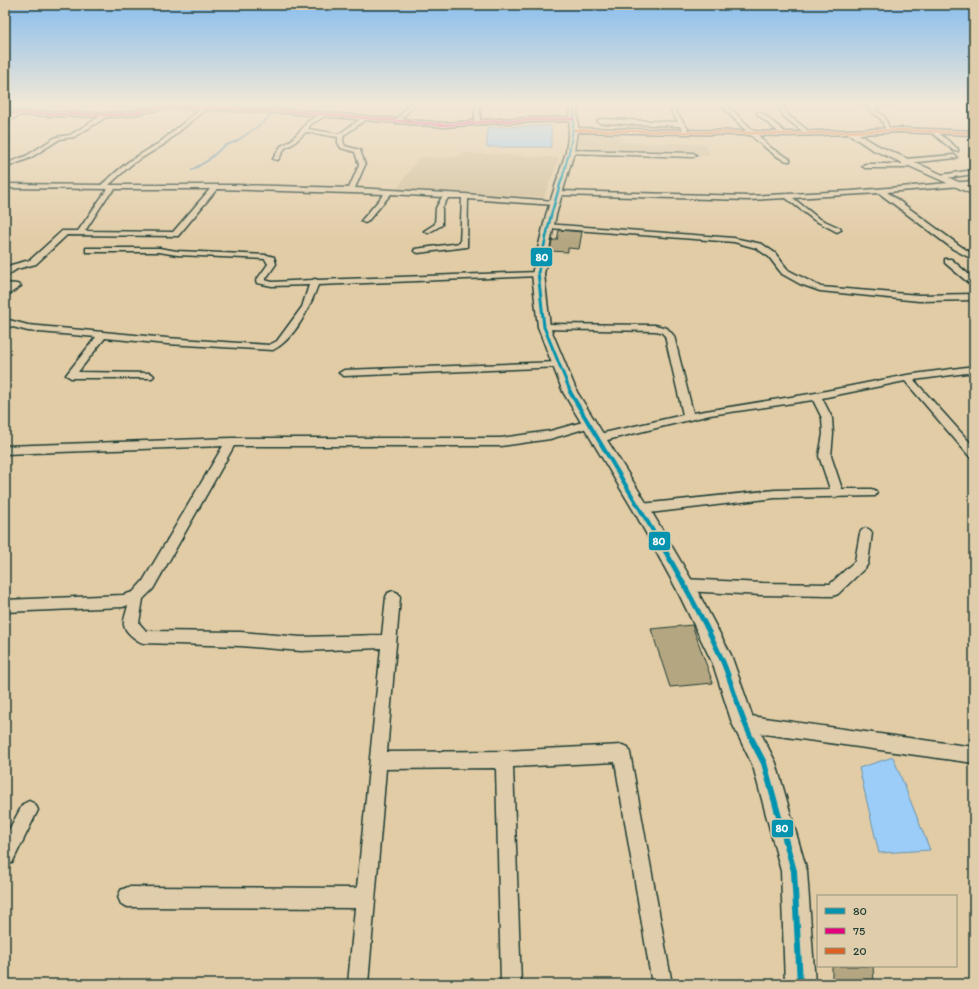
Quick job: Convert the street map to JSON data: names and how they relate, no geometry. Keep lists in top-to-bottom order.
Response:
{
  "lines": ["transit line 80"],
  "legend": ["80", "75", "20"]
}
